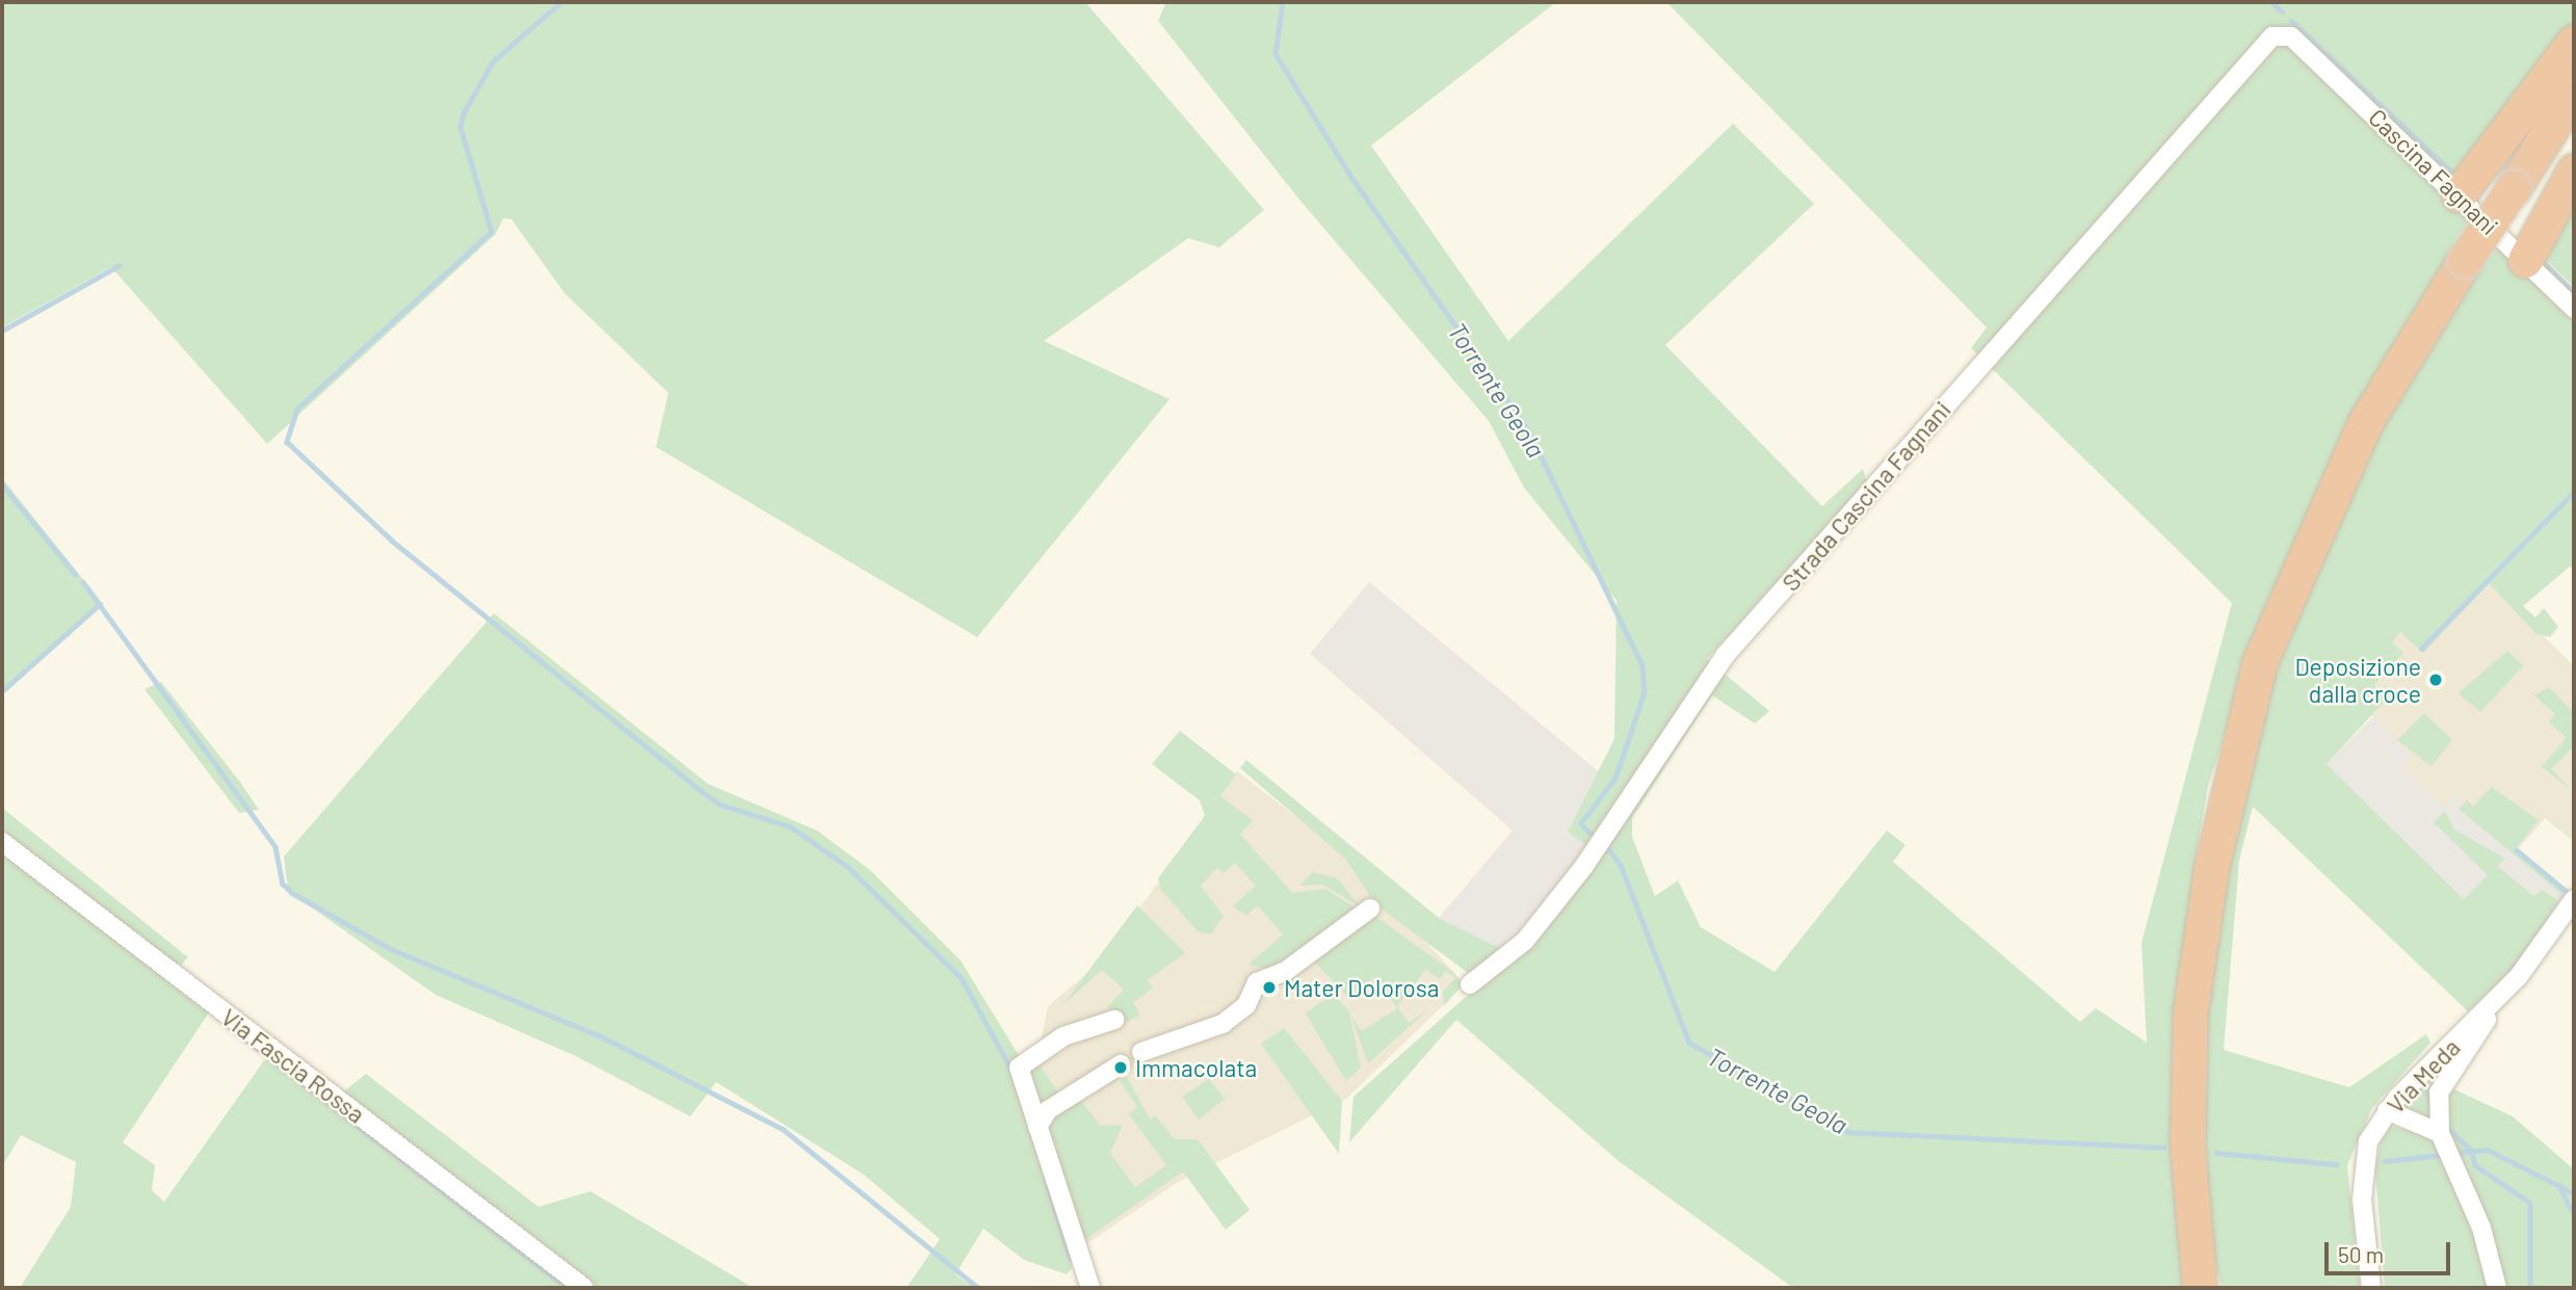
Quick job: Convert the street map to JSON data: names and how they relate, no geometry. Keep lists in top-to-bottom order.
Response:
{
  "streets": {
    "street": [
      "Cascina Fagnani",
      "Strada Cascina Fagnani",
      "Via Fascia Rossa",
      "Via Meda"
    ]
  },
  "crossings": [
    ["Cascina Fagnani", "Strada Cascina Fagnani"]
  ],
  "water": ["Torrente Geola"],
  "places": ["Deposizione dalla croce", "Mater Dolorosa", "Immacolata"],
  "scale_bar": "50 m"
}
